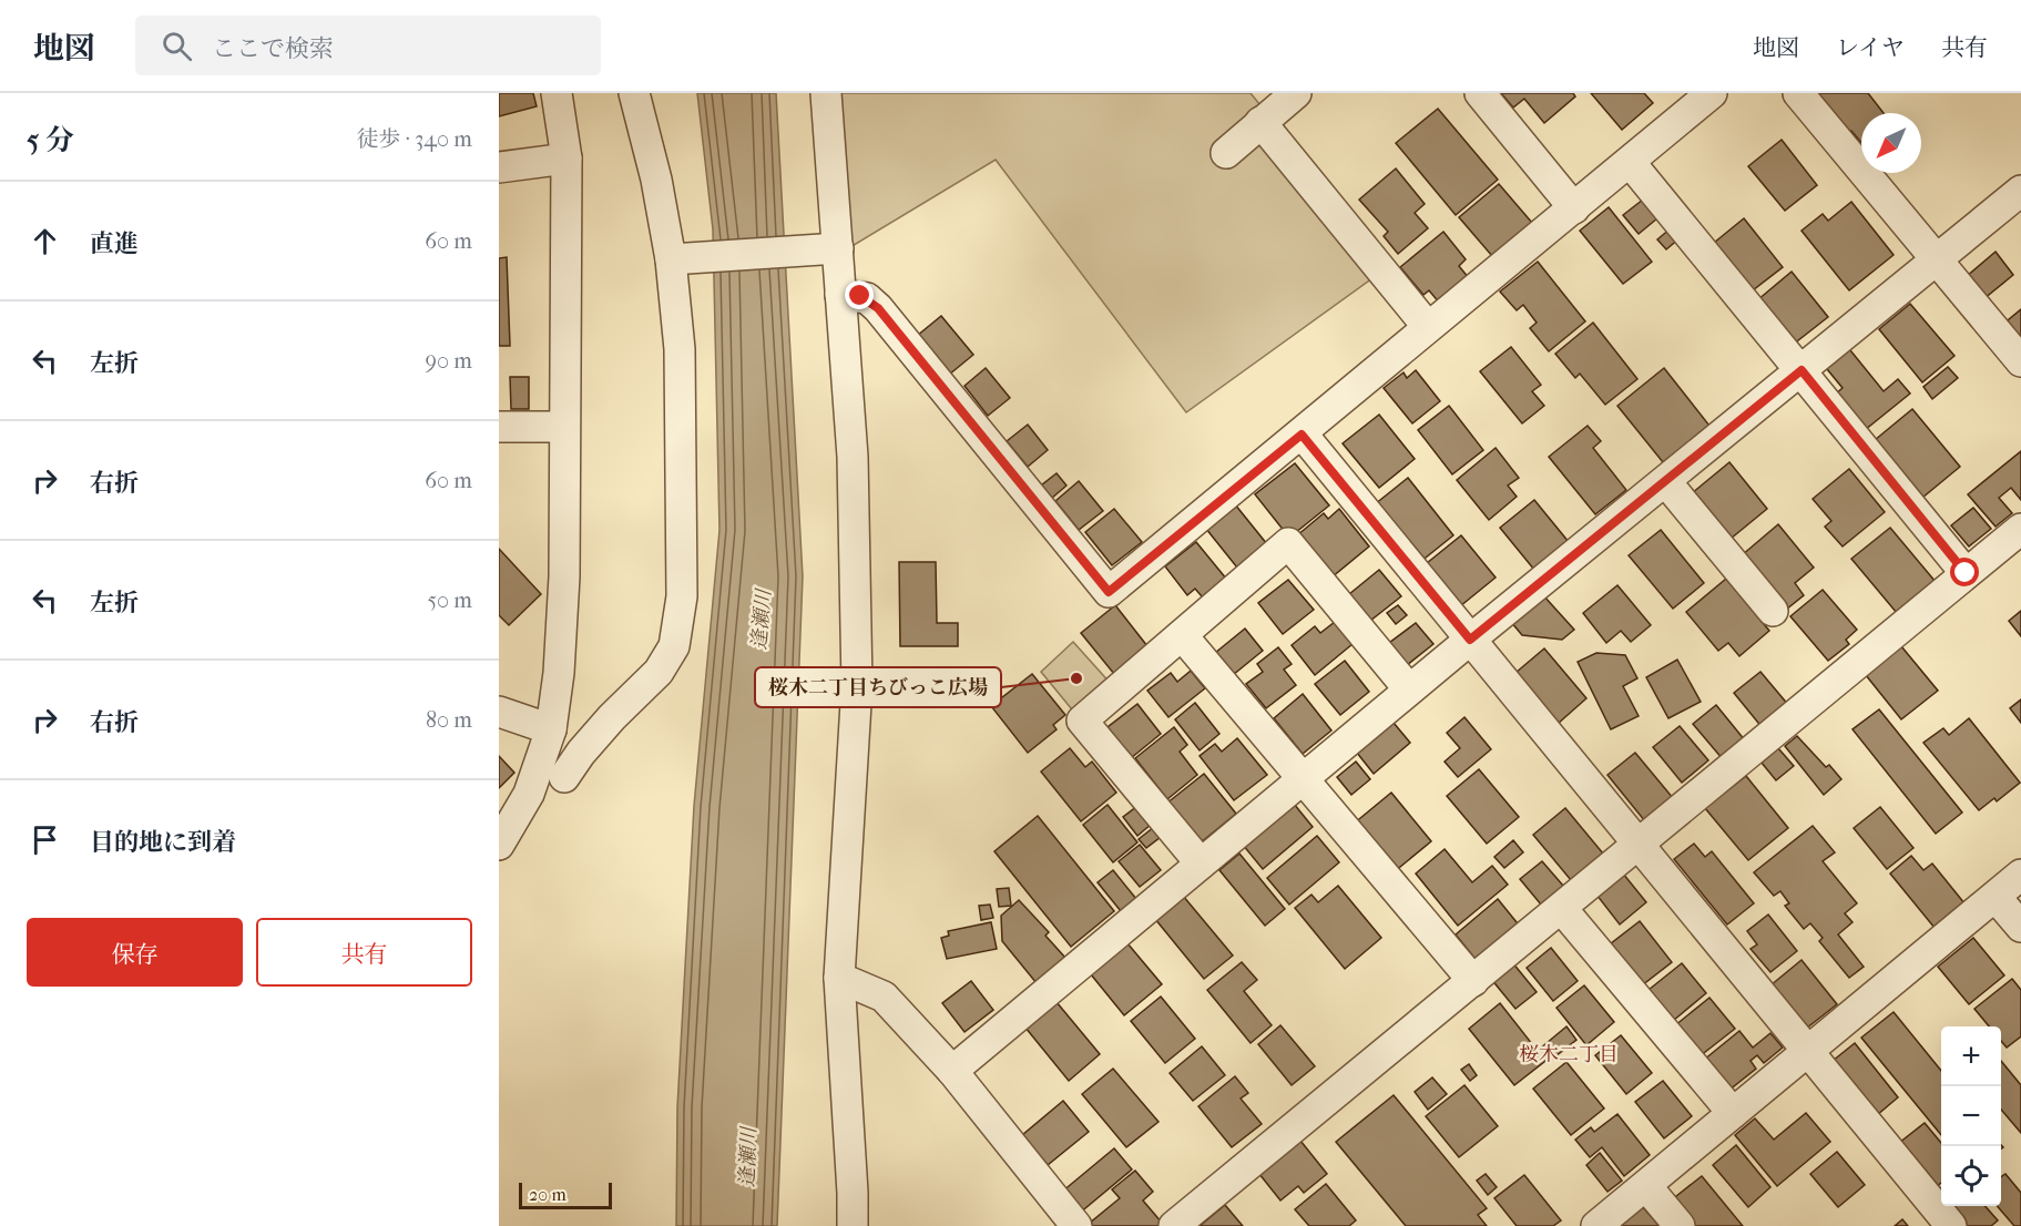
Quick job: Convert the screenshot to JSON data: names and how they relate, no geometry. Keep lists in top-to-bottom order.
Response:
{
  "districts": ["桜木二丁目"],
  "water": ["逢瀬川"],
  "places": ["桜木二丁目ちびっこ広場"],
  "scale_bar": "20 m",
  "north": "bottom left",
  "page": {
    "header": "地図",
    "search": "ここで検索",
    "nav": ["地図", "レイヤ", "共有"],
    "heading": ["5 分", "徒歩 · 340 m"],
    "list": [
      ["直進", "60 m"],
      ["左折", "90 m"],
      ["右折", "60 m"],
      ["左折", "50 m"],
      ["右折", "80 m"],
      "目的地に到着"
    ],
    "buttons": ["保存", "共有"],
    "map_buttons": ["+", "−"],
    "scale": "20 m"
  }
}
